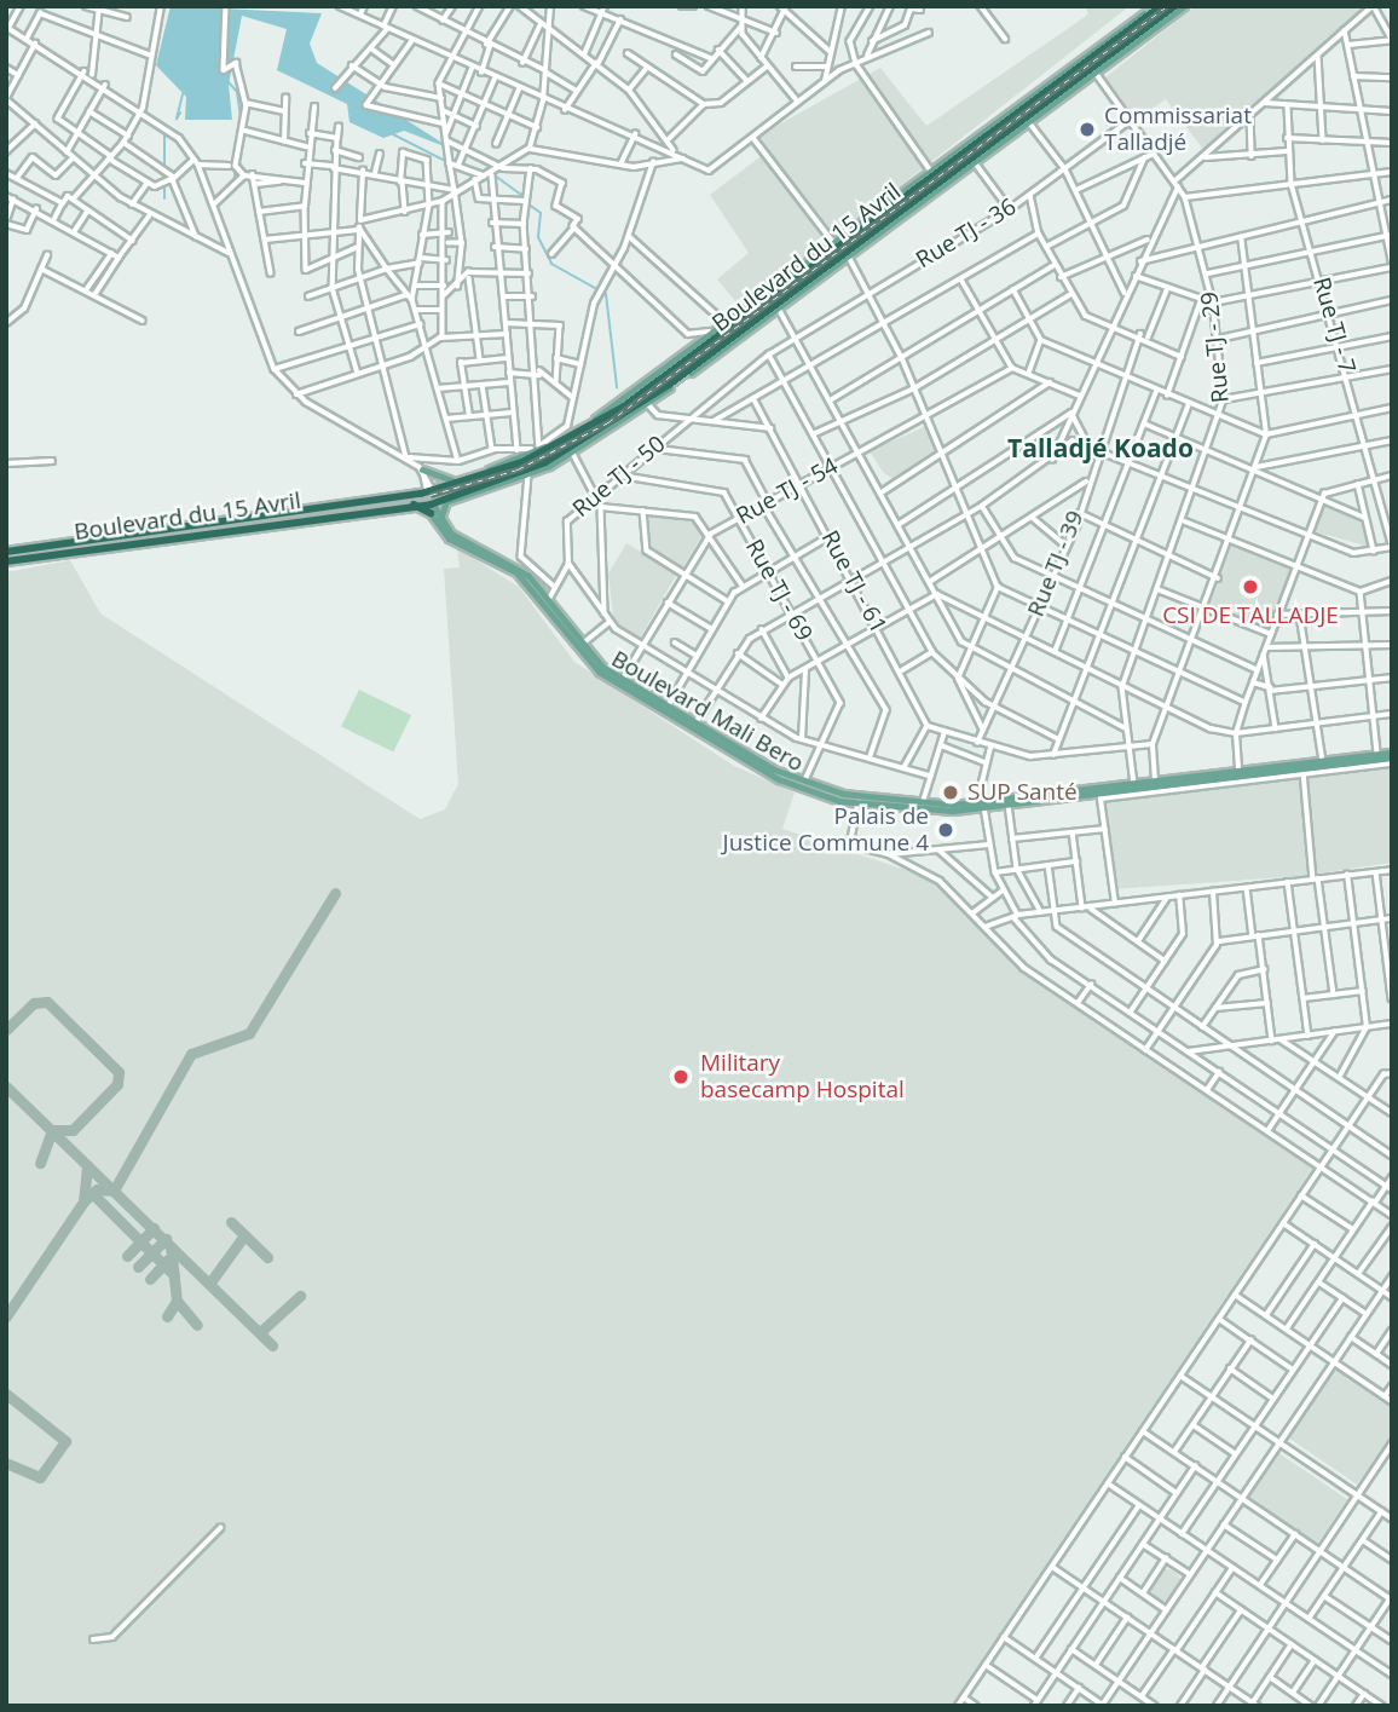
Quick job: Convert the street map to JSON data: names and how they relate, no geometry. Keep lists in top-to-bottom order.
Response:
{
  "streets": {
    "highway": ["Boulevard du 15 Avril"],
    "main road": ["Boulevard Mali Bero"],
    "street": [
      "Rue TJ - 36",
      "Rue TJ - 7",
      "Rue TJ - 29",
      "Rue TJ - 50",
      "Rue TJ - 54",
      "Rue TJ - 39",
      "Rue TJ - 61",
      "Rue TJ - 69"
    ]
  },
  "crossings": [
    ["Rue TJ - 36", "Rue TJ - 29"],
    ["Rue TJ - 36", "Rue TJ - 50"],
    ["Boulevard du 15 Avril", "Rue TJ - 29"],
    ["Boulevard du 15 Avril", "Boulevard Mali Bero"],
    ["Rue TJ - 29", "Boulevard Mali Bero"],
    ["Rue TJ - 50", "Rue TJ - 69"],
    ["Rue TJ - 54", "Rue TJ - 61"],
    ["Rue TJ - 54", "Rue TJ - 69"],
    ["Rue TJ - 54", "Boulevard Mali Bero"],
    ["Rue TJ - 69", "Boulevard Mali Bero"]
  ],
  "districts": ["Talladjé Koado"],
  "places": [
    "Commissariat Talladjé",
    "CSI DE TALLADJE",
    "SUP Santé",
    "Palais de Justice Commune 4",
    "Military basecamp Hospital"
  ]
}
